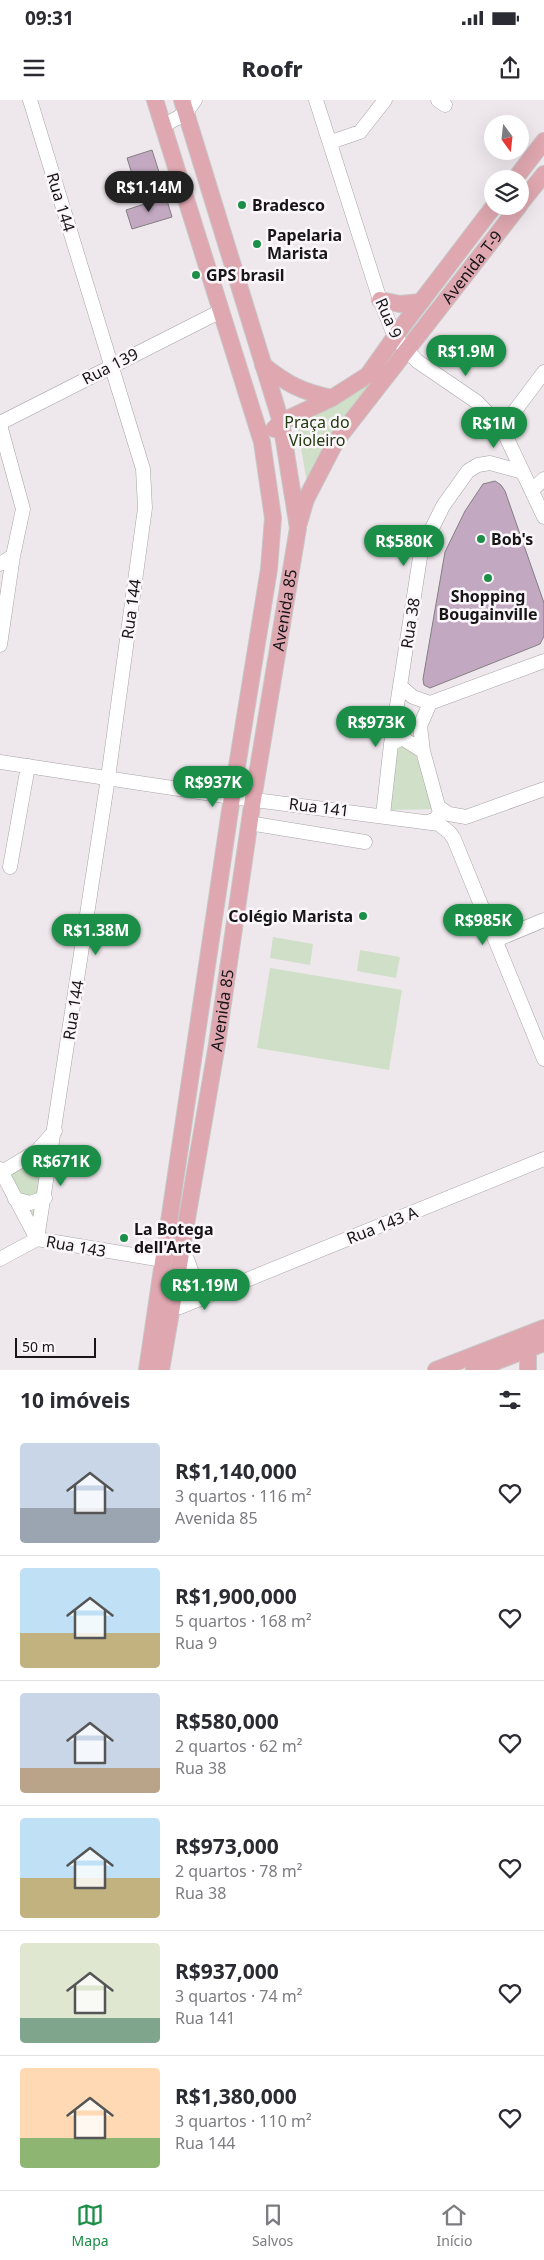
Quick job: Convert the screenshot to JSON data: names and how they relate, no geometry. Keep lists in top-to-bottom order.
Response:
{
  "streets": {
    "main road": ["Avenida T-9", "Avenida 85"],
    "street": [
      "Rua 144",
      "Rua 9",
      "Rua 139",
      "Rua 38",
      "Rua 141",
      "Rua 143 A",
      "Rua 143"
    ]
  },
  "crossings": [
    ["Rua 144", "Rua 139"],
    ["Rua 144", "Rua 141"],
    ["Rua 144", "Rua 143"],
    ["Avenida T-9", "Rua 9"],
    ["Avenida T-9", "Avenida 85"],
    ["Rua 9", "Rua 38"],
    ["Rua 139", "Avenida 85"],
    ["Avenida 85", "Rua 141"],
    ["Avenida 85", "Rua 143 A"],
    ["Avenida 85", "Rua 143"],
    ["Rua 38", "Rua 141"]
  ],
  "parks": ["Praça do Violeiro"],
  "places": [
    "Bradesco",
    "Papelaria Marista",
    "GPS brasil",
    "Bob's",
    "Shopping Bougainville",
    "Colégio Marista",
    "La Botega dell'Arte"
  ],
  "scale_bar": "50 m",
  "north": "bottom",
  "page": {
    "status": "09:31",
    "header": "Roofr",
    "price": [
      "R$1.14M",
      "R$1.9M",
      "R$1M",
      "R$580K",
      "R$973K",
      "R$937K",
      "R$985K",
      "R$1.38M",
      "R$671K",
      "R$1.19M"
    ],
    "scale": "50 m",
    "heading": "10 imóveis",
    "list": [
      {
        "name": "R$1,140,000",
        "note": "3 quartos · 116 m² · Avenida 85"
      },
      {
        "name": "R$1,900,000",
        "note": "5 quartos · 168 m² · Rua 9"
      },
      {
        "name": "R$580,000",
        "note": "2 quartos · 62 m² · Rua 38"
      },
      {
        "name": "R$973,000",
        "note": "2 quartos · 78 m² · Rua 38"
      },
      {
        "name": "R$937,000",
        "note": "3 quartos · 74 m² · Rua 141"
      },
      {
        "name": "R$1,380,000",
        "note": "3 quartos · 110 m² · Rua 144"
      }
    ],
    "tabs": ["Mapa", "Salvos", "Início"]
  }
}
